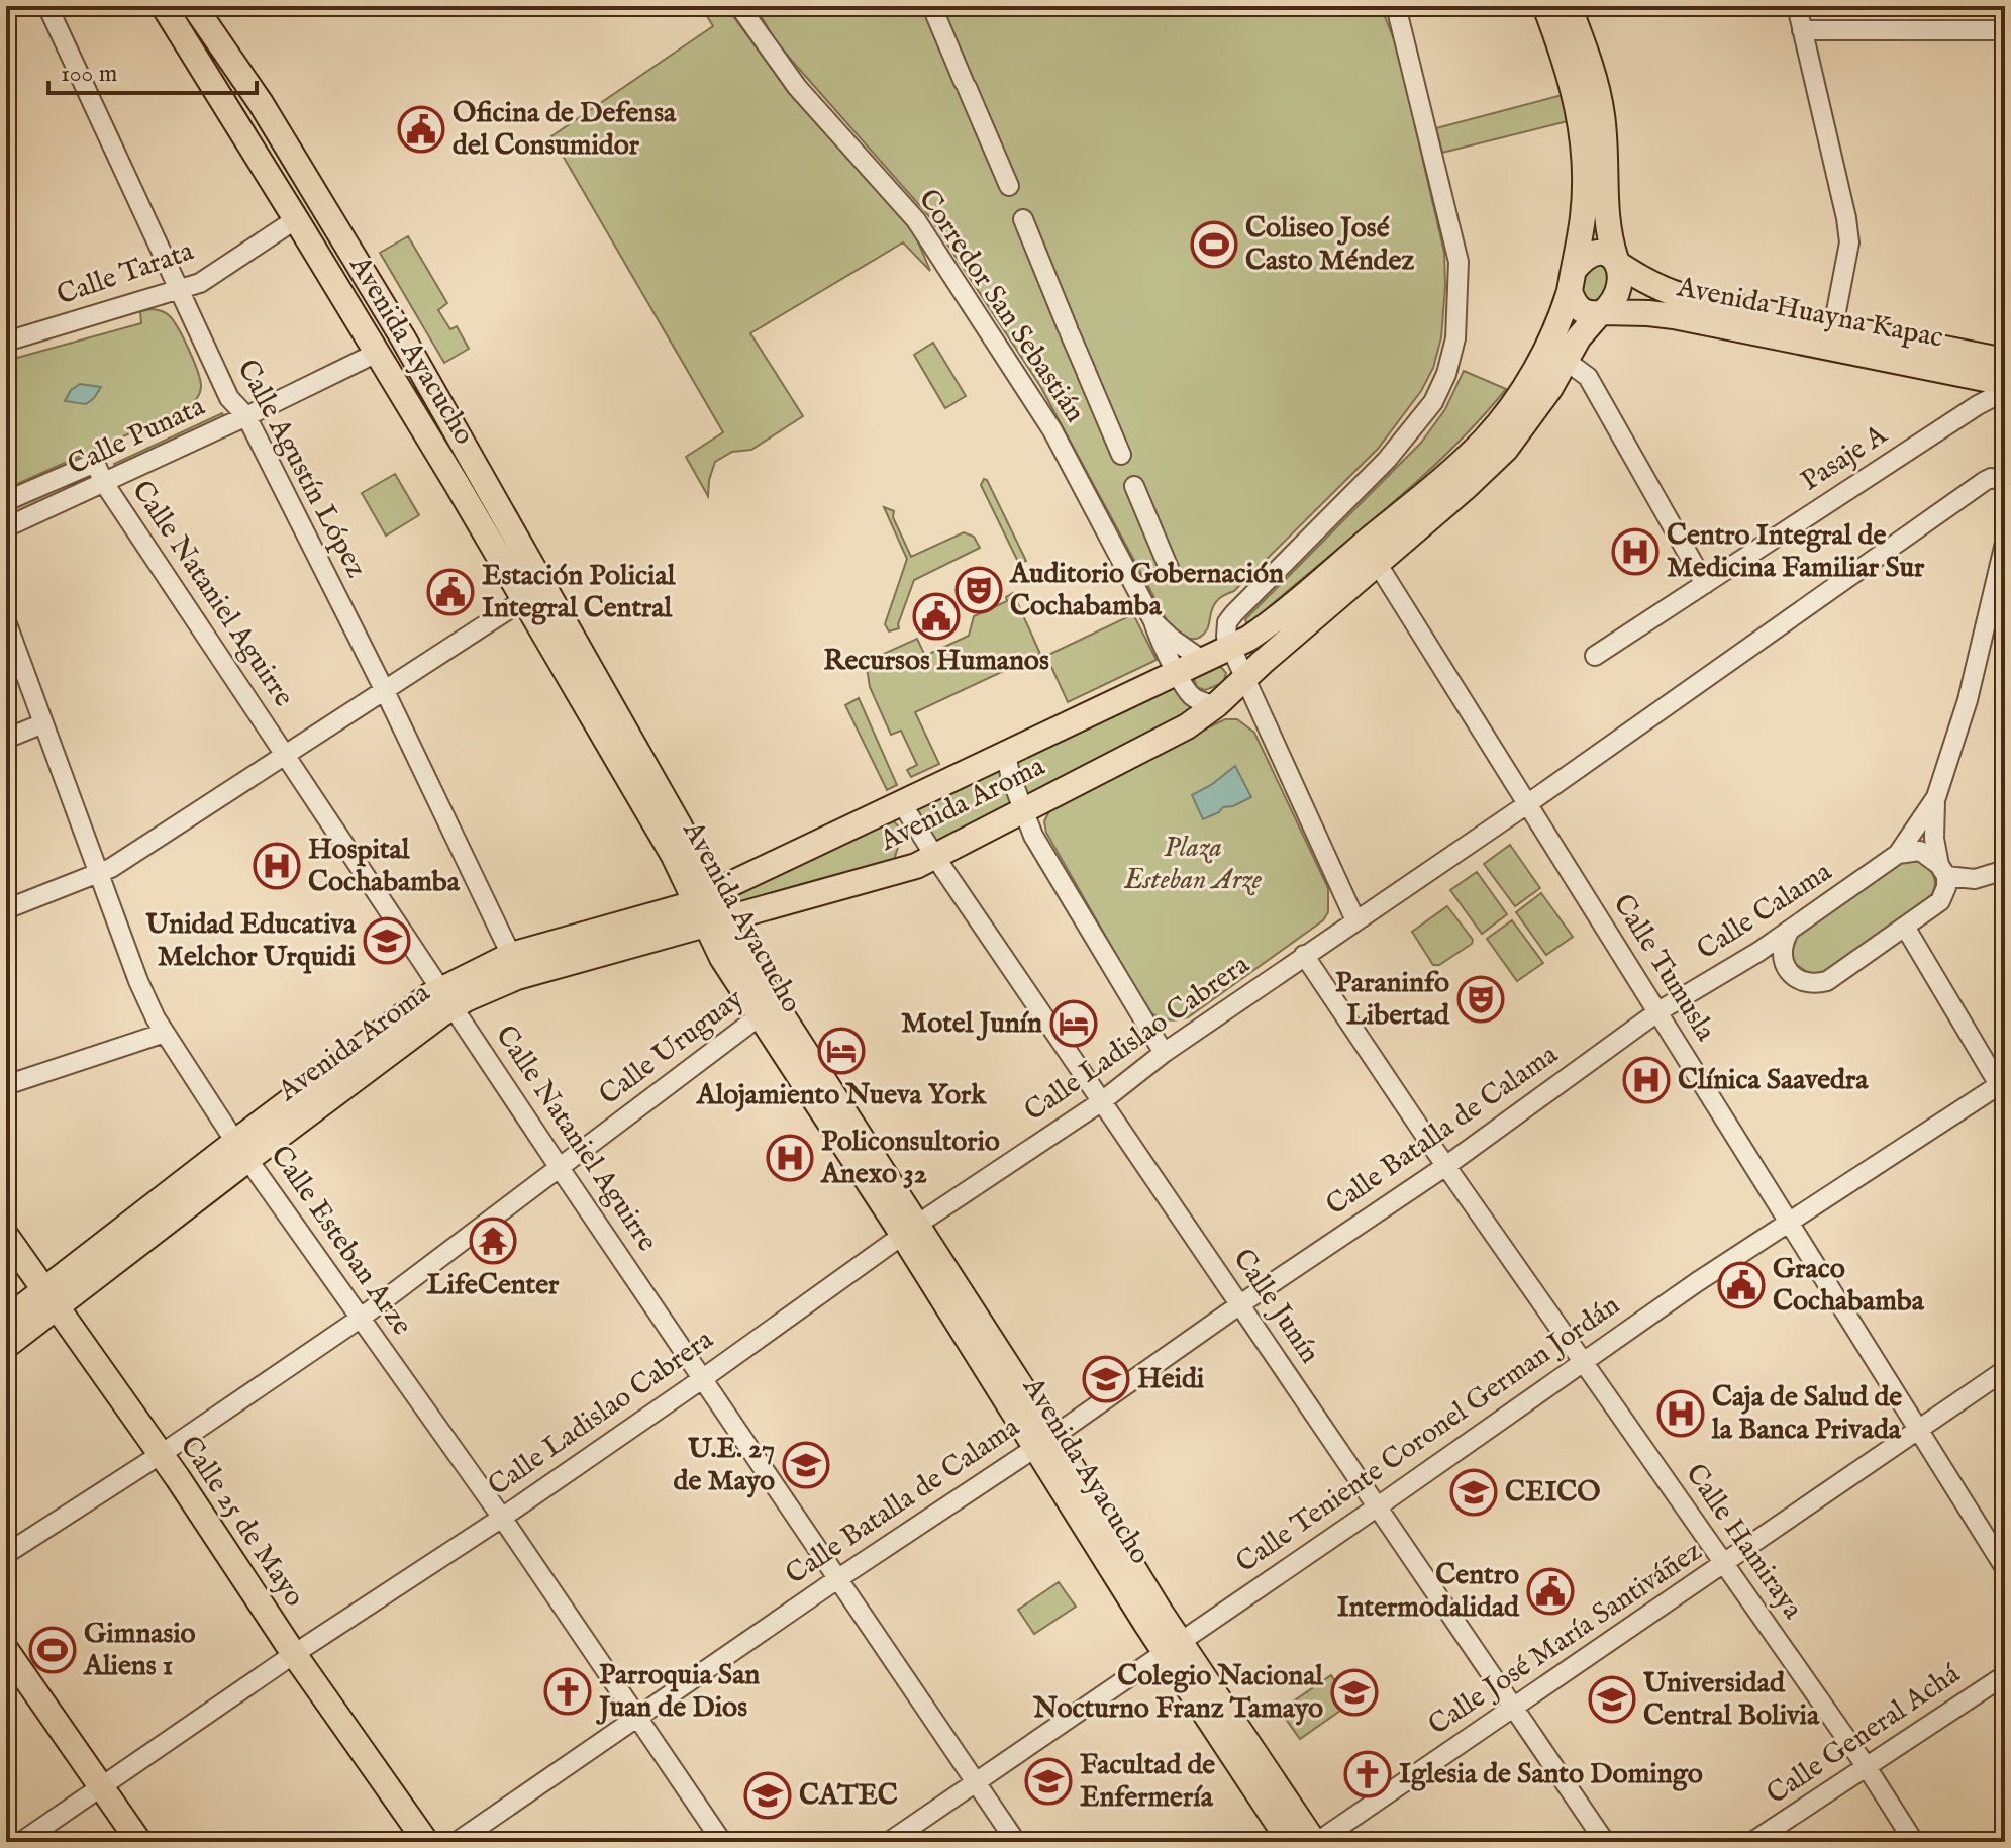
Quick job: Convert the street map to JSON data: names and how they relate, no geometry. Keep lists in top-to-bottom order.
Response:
{
  "streets": {
    "main road": [
      "Avenida Huayna Kapac",
      "Avenida Ayacucho",
      "Avenida Aroma",
      "Calle 25 de Mayo"
    ],
    "street": [
      "Calle Tarata",
      "Corredor San Sebastián",
      "Calle Punata",
      "Pasaje A",
      "Calle Agustín López",
      "Calle Nataniel Aguirre",
      "Calle Calama",
      "Calle Tumusla",
      "Calle Ladislao Cabrera",
      "Calle Uruguay",
      "Calle Batalla de Calama",
      "Calle Esteban Arze",
      "Calle Junín",
      "Calle Teniente Coronel German Jordán",
      "Calle Hamiraya",
      "Calle José María Santiváñez",
      "Calle General Achá"
    ]
  },
  "crossings": [
    ["Calle Tarata", "Avenida Ayacucho"],
    ["Calle Tarata", "Calle Agustín López"],
    ["Corredor San Sebastián", "Avenida Aroma"],
    ["Avenida Huayna Kapac", "Avenida Aroma"],
    ["Avenida Ayacucho", "Calle Punata"],
    ["Avenida Ayacucho", "Avenida Aroma"],
    ["Avenida Ayacucho", "Calle Ladislao Cabrera"],
    ["Avenida Ayacucho", "Calle Uruguay"],
    ["Avenida Ayacucho", "Calle Batalla de Calama"],
    ["Avenida Ayacucho", "Calle Teniente Coronel German Jordán"],
    ["Avenida Ayacucho", "Calle José María Santiváñez"],
    ["Calle Punata", "Calle Agustín López"],
    ["Calle Punata", "Calle Nataniel Aguirre"],
    ["Calle Agustín López", "Avenida Aroma"],
    ["Calle Nataniel Aguirre", "Avenida Aroma"],
    ["Calle Nataniel Aguirre", "Calle Ladislao Cabrera"],
    ["Calle Nataniel Aguirre", "Calle Uruguay"],
    ["Calle Nataniel Aguirre", "Calle Batalla de Calama"],
    ["Calle Nataniel Aguirre", "Calle Teniente Coronel German Jordán"],
    ["Avenida Aroma", "Calle Tumusla"],
    ["Avenida Aroma", "Calle Esteban Arze"],
    ["Avenida Aroma", "Calle Junín"],
    ["Avenida Aroma", "Calle 25 de Mayo"],
    ["Calle Calama", "Calle Tumusla"],
    ["Calle Calama", "Calle Batalla de Calama"],
    ["Calle Tumusla", "Calle Ladislao Cabrera"],
    ["Calle Tumusla", "Calle Batalla de Calama"],
    ["Calle Tumusla", "Calle Teniente Coronel German Jordán"],
    ["Calle Tumusla", "Calle José María Santiváñez"],
    ["Calle Ladislao Cabrera", "Calle Esteban Arze"],
    ["Calle Ladislao Cabrera", "Calle Junín"],
    ["Calle Ladislao Cabrera", "Calle 25 de Mayo"],
    ["Calle Ladislao Cabrera", "Calle Hamiraya"],
    ["Calle Uruguay", "Calle Esteban Arze"],
    ["Calle Uruguay", "Calle 25 de Mayo"],
    ["Calle Batalla de Calama", "Calle Esteban Arze"],
    ["Calle Batalla de Calama", "Calle Junín"],
    ["Calle Batalla de Calama", "Calle Hamiraya"],
    ["Calle Junín", "Calle Teniente Coronel German Jordán"],
    ["Calle Junín", "Calle José María Santiváñez"],
    ["Calle Teniente Coronel German Jordán", "Calle Hamiraya"],
    ["Calle Hamiraya", "Calle José María Santiváñez"],
    ["Calle Hamiraya", "Calle General Achá"]
  ],
  "parks": ["Plaza Esteban Arze"],
  "places": {
    "public building": [
      "Oficina de Defensa del Consumidor",
      "Estación Policial Integral Central",
      "Recursos Humanos",
      "Graco Cochabamba",
      "Centro Intermodalidad"
    ],
    "sports": ["Coliseo José Casto Méndez", "Gimnasio Aliens 1"],
    "hospital": [
      "Centro Integral de Medicina Familiar Sur",
      "Hospital Cochabamba",
      "Clínica Saavedra",
      "Policonsultorio Anexo 32",
      "Caja de Salud de la Banca Privada"
    ],
    "theatre": ["Auditorio Gobernación Cochabamba", "Paraninfo Libertad"],
    "school or university": [
      "Unidad Educativa Melchor Urquidi",
      "Heidi",
      "U.E. 27 de Mayo",
      "CEICO",
      "Colegio Nacional Nocturno Franz Tamayo",
      "Universidad Central Bolivia",
      "Facultad de Enfermería",
      "CATEC"
    ],
    "hotel": ["Motel Junín", "Alojamiento Nueva York"],
    "temple": ["LifeCenter"],
    "church": ["Parroquia San Juan de Dios", "Iglesia de Santo Domingo"]
  },
  "scale_bar": "100 m"
}
